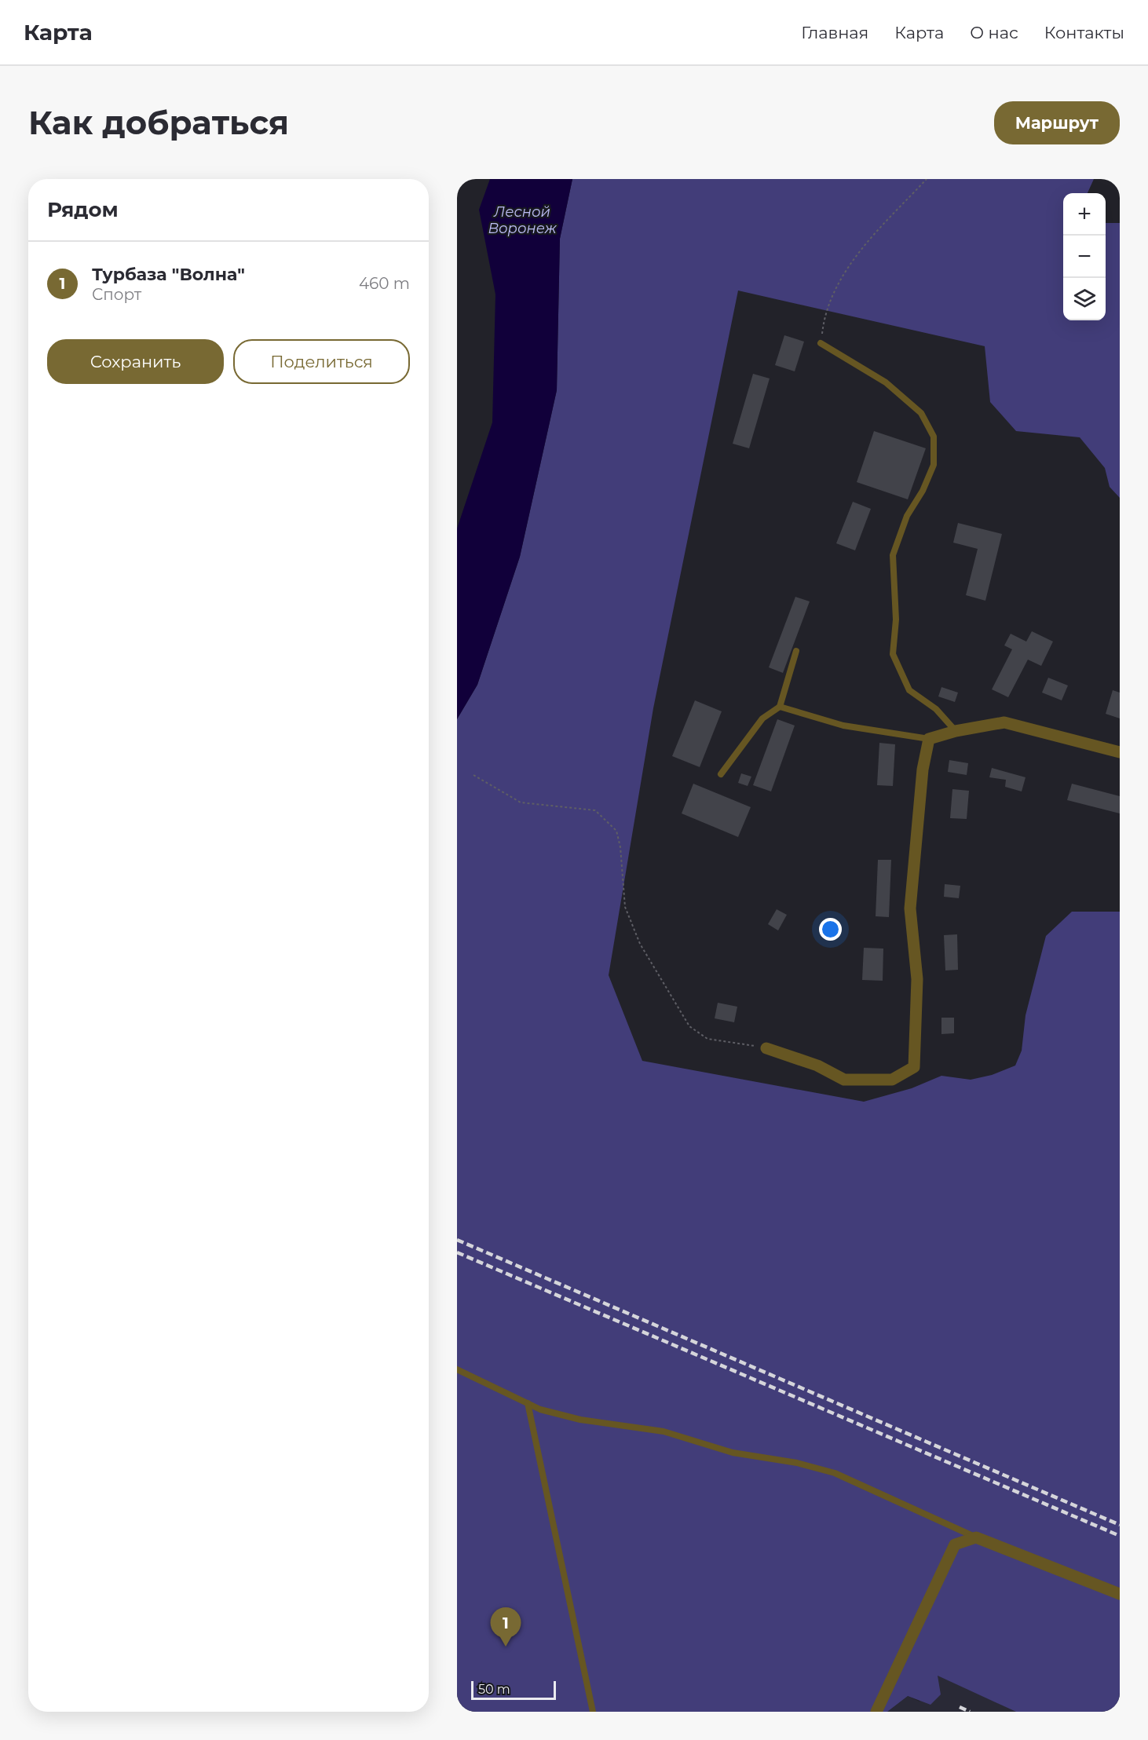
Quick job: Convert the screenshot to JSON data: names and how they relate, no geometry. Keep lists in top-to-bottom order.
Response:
{
  "water": ["Лесной Воронеж"],
  "scale_bar": "50 m",
  "page": {
    "header": "Карта",
    "nav": [
      "Главная",
      "Карта",
      "О нас",
      "Контакты"
    ],
    "buttons": [
      "Маршрут",
      ["Сохранить", "Поделиться"]
    ],
    "title": "Как добраться",
    "heading": "Рядом",
    "map_buttons": ["+", "−"],
    "list": [
      {
        "mark": "1",
        "name": "Турбаза \"Волна\"",
        "note": "Спорт",
        "value": "460 m"
      }
    ],
    "pins": "1",
    "scale": "50 m"
  }
}
